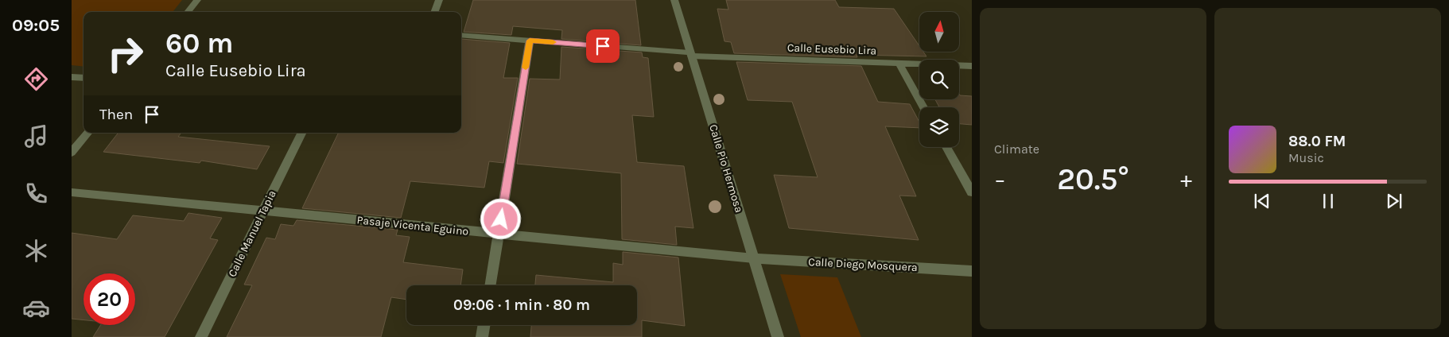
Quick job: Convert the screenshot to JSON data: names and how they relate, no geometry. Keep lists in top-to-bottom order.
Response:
{
  "streets": {
    "street": [
      "Calle Eusebio Lira",
      "Calle Pio Hermosa",
      "Pasaje Vicenta Eguino",
      "Calle Manuel Tapia",
      "Calle Diego Mosquera"
    ]
  },
  "crossings": [
    ["Calle Eusebio Lira", "Calle Pio Hermosa"],
    ["Calle Pio Hermosa", "Pasaje Vicenta Eguino"],
    ["Calle Pio Hermosa", "Calle Diego Mosquera"],
    ["Pasaje Vicenta Eguino", "Calle Manuel Tapia"],
    ["Pasaje Vicenta Eguino", "Calle Diego Mosquera"]
  ],
  "north": "top",
  "page": {
    "tabs": "09:05",
    "tile": "Climate",
    "turn": ["60 m", "Calle Eusebio Lira"],
    "then": "Then",
    "song": ["88.0 FM", "Music"],
    "heat": ["−", "20.5°", "+"],
    "limit": "20",
    "trip": "09:06 · 1 min · 80 m"
  }
}
